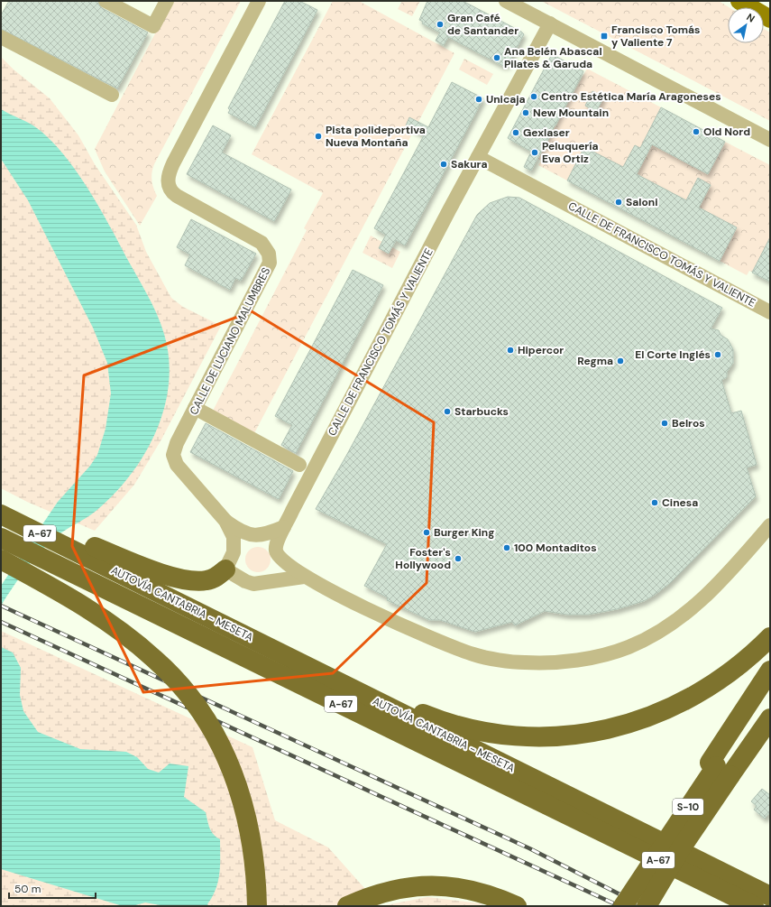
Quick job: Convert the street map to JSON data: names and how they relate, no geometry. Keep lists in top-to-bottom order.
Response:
{
  "streets": {
    "highway": ["A-67", "AUTOVÍA CANTABRIA - MESETA", "S-10"],
    "street": ["CALLE DE FRANCISCO TOMÁS Y VALIENTE", "CALLE DE LUCIANO MALUMBRES"]
  },
  "crossings": [
    ["CALLE DE FRANCISCO TOMÁS Y VALIENTE", "CALLE DE LUCIANO MALUMBRES"]
  ],
  "places": {
    "other": [
      "Gran Café de Santander",
      "Ana Belén Abascal Pilates & Garuda",
      "Centro Estética María Aragoneses",
      "Unicaja",
      "New Mountain",
      "Old Nord",
      "Gexlaser",
      "Pista polideportiva Nueva Montaña",
      "Peluquería Eva Ortiz",
      "Sakura",
      "Saloni",
      "Hipercor",
      "El Corte Inglés",
      "Regma",
      "Starbucks",
      "Belros",
      "Cinesa",
      "Burger King",
      "100 Montaditos",
      "Foster's Hollywood"
    ],
    "transit": ["Francisco Tomás y Valiente 7"]
  },
  "scale_bar": "50 m",
  "north": "top right"
}
